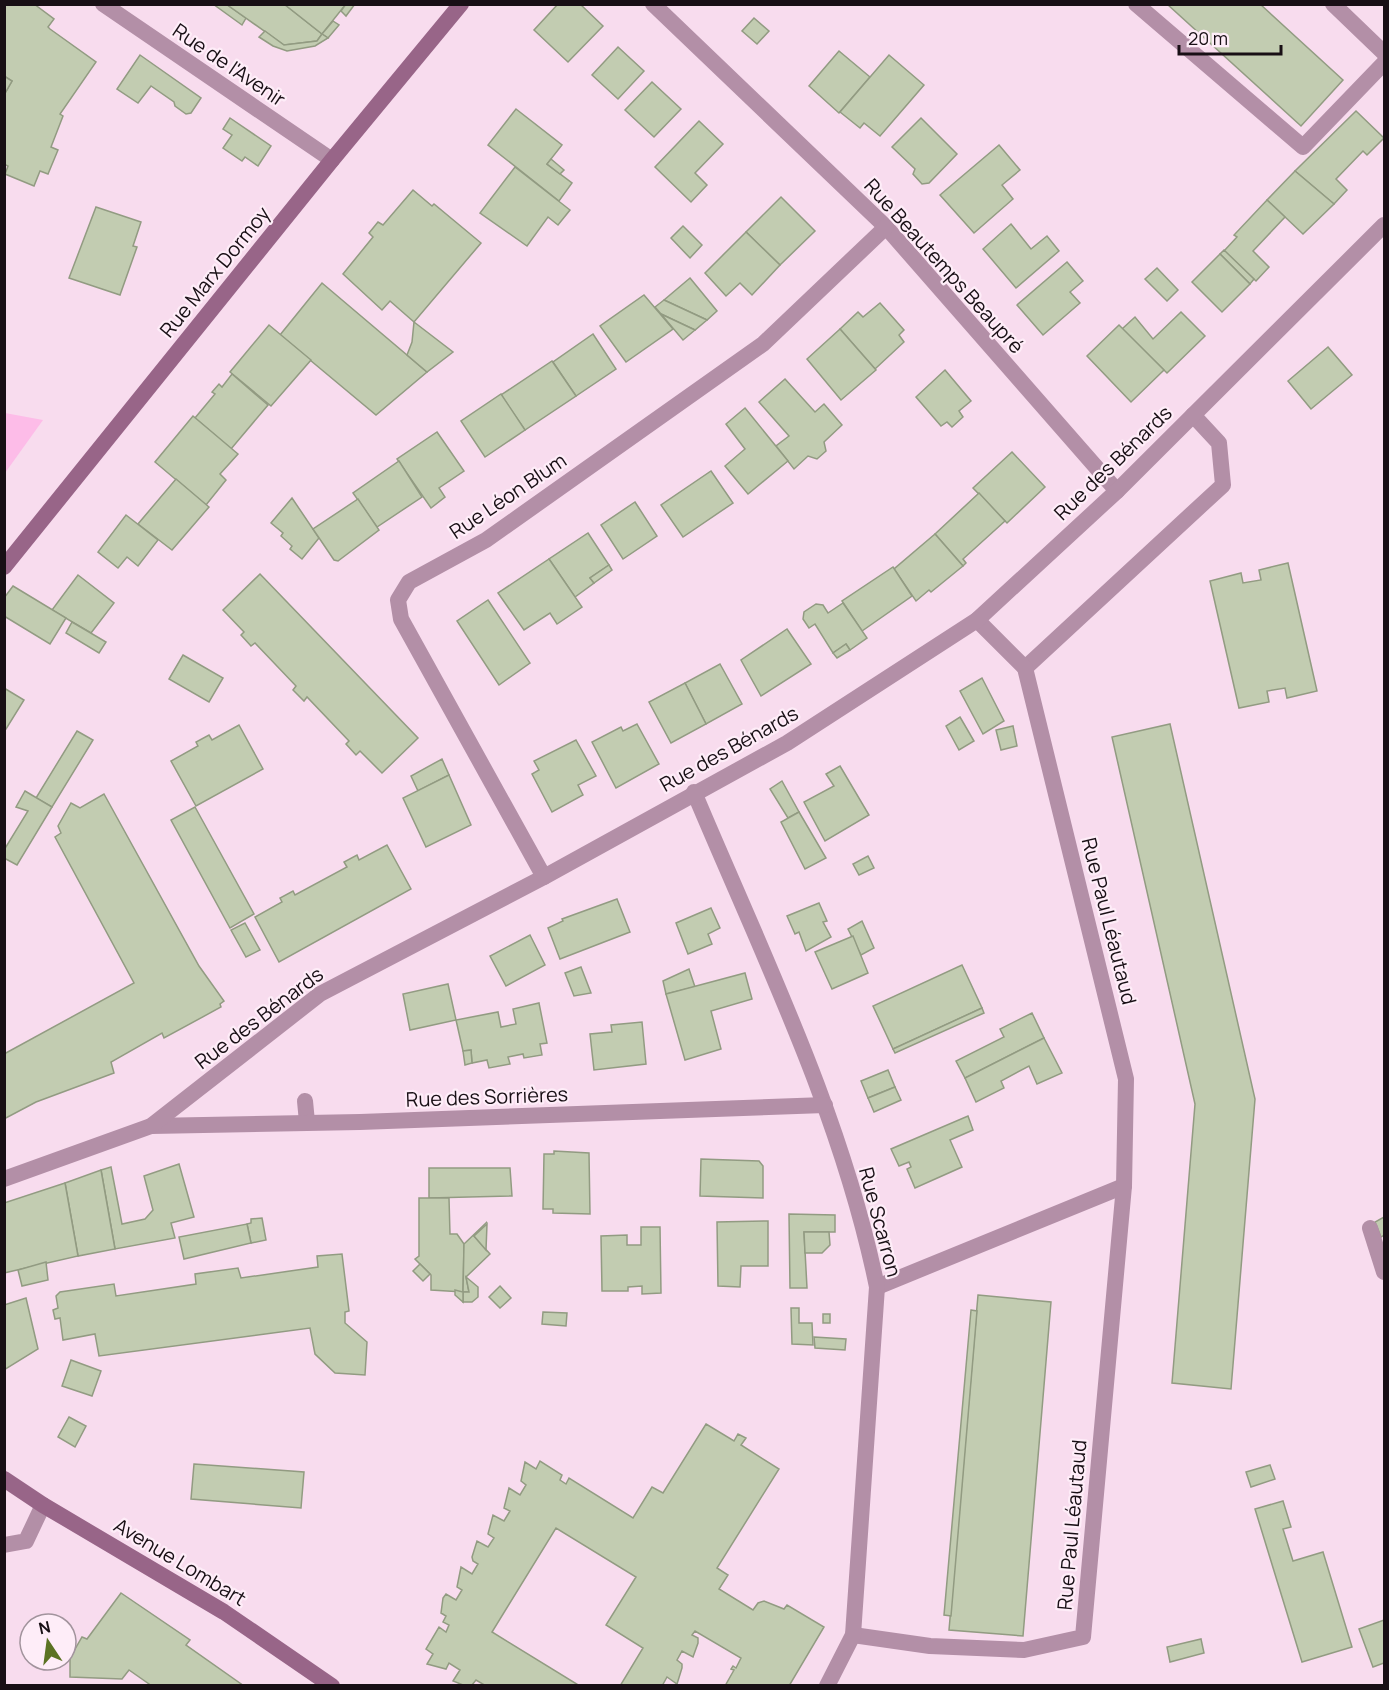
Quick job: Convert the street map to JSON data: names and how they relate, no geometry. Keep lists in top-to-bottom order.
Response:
{
  "streets": {
    "main road": ["Rue Marx Dormoy", "Avenue Lombart"],
    "street": [
      "Rue de l'Avenir",
      "Rue Beautemps Beaupré",
      "Rue des Bénards",
      "Rue Léon Blum",
      "Rue Paul Léautaud",
      "Rue des Sorrières",
      "Rue Scarron"
    ]
  },
  "crossings": [
    ["Rue de l'Avenir", "Rue Marx Dormoy"],
    ["Rue Beautemps Beaupré", "Rue des Bénards"],
    ["Rue Beautemps Beaupré", "Rue Léon Blum"],
    ["Rue des Bénards", "Rue Léon Blum"],
    ["Rue des Bénards", "Rue des Sorrières"],
    ["Rue des Bénards", "Rue Scarron"],
    ["Rue Paul Léautaud", "Rue Scarron"],
    ["Rue des Sorrières", "Rue Scarron"]
  ],
  "scale_bar": "20 m",
  "north": "top"
}
